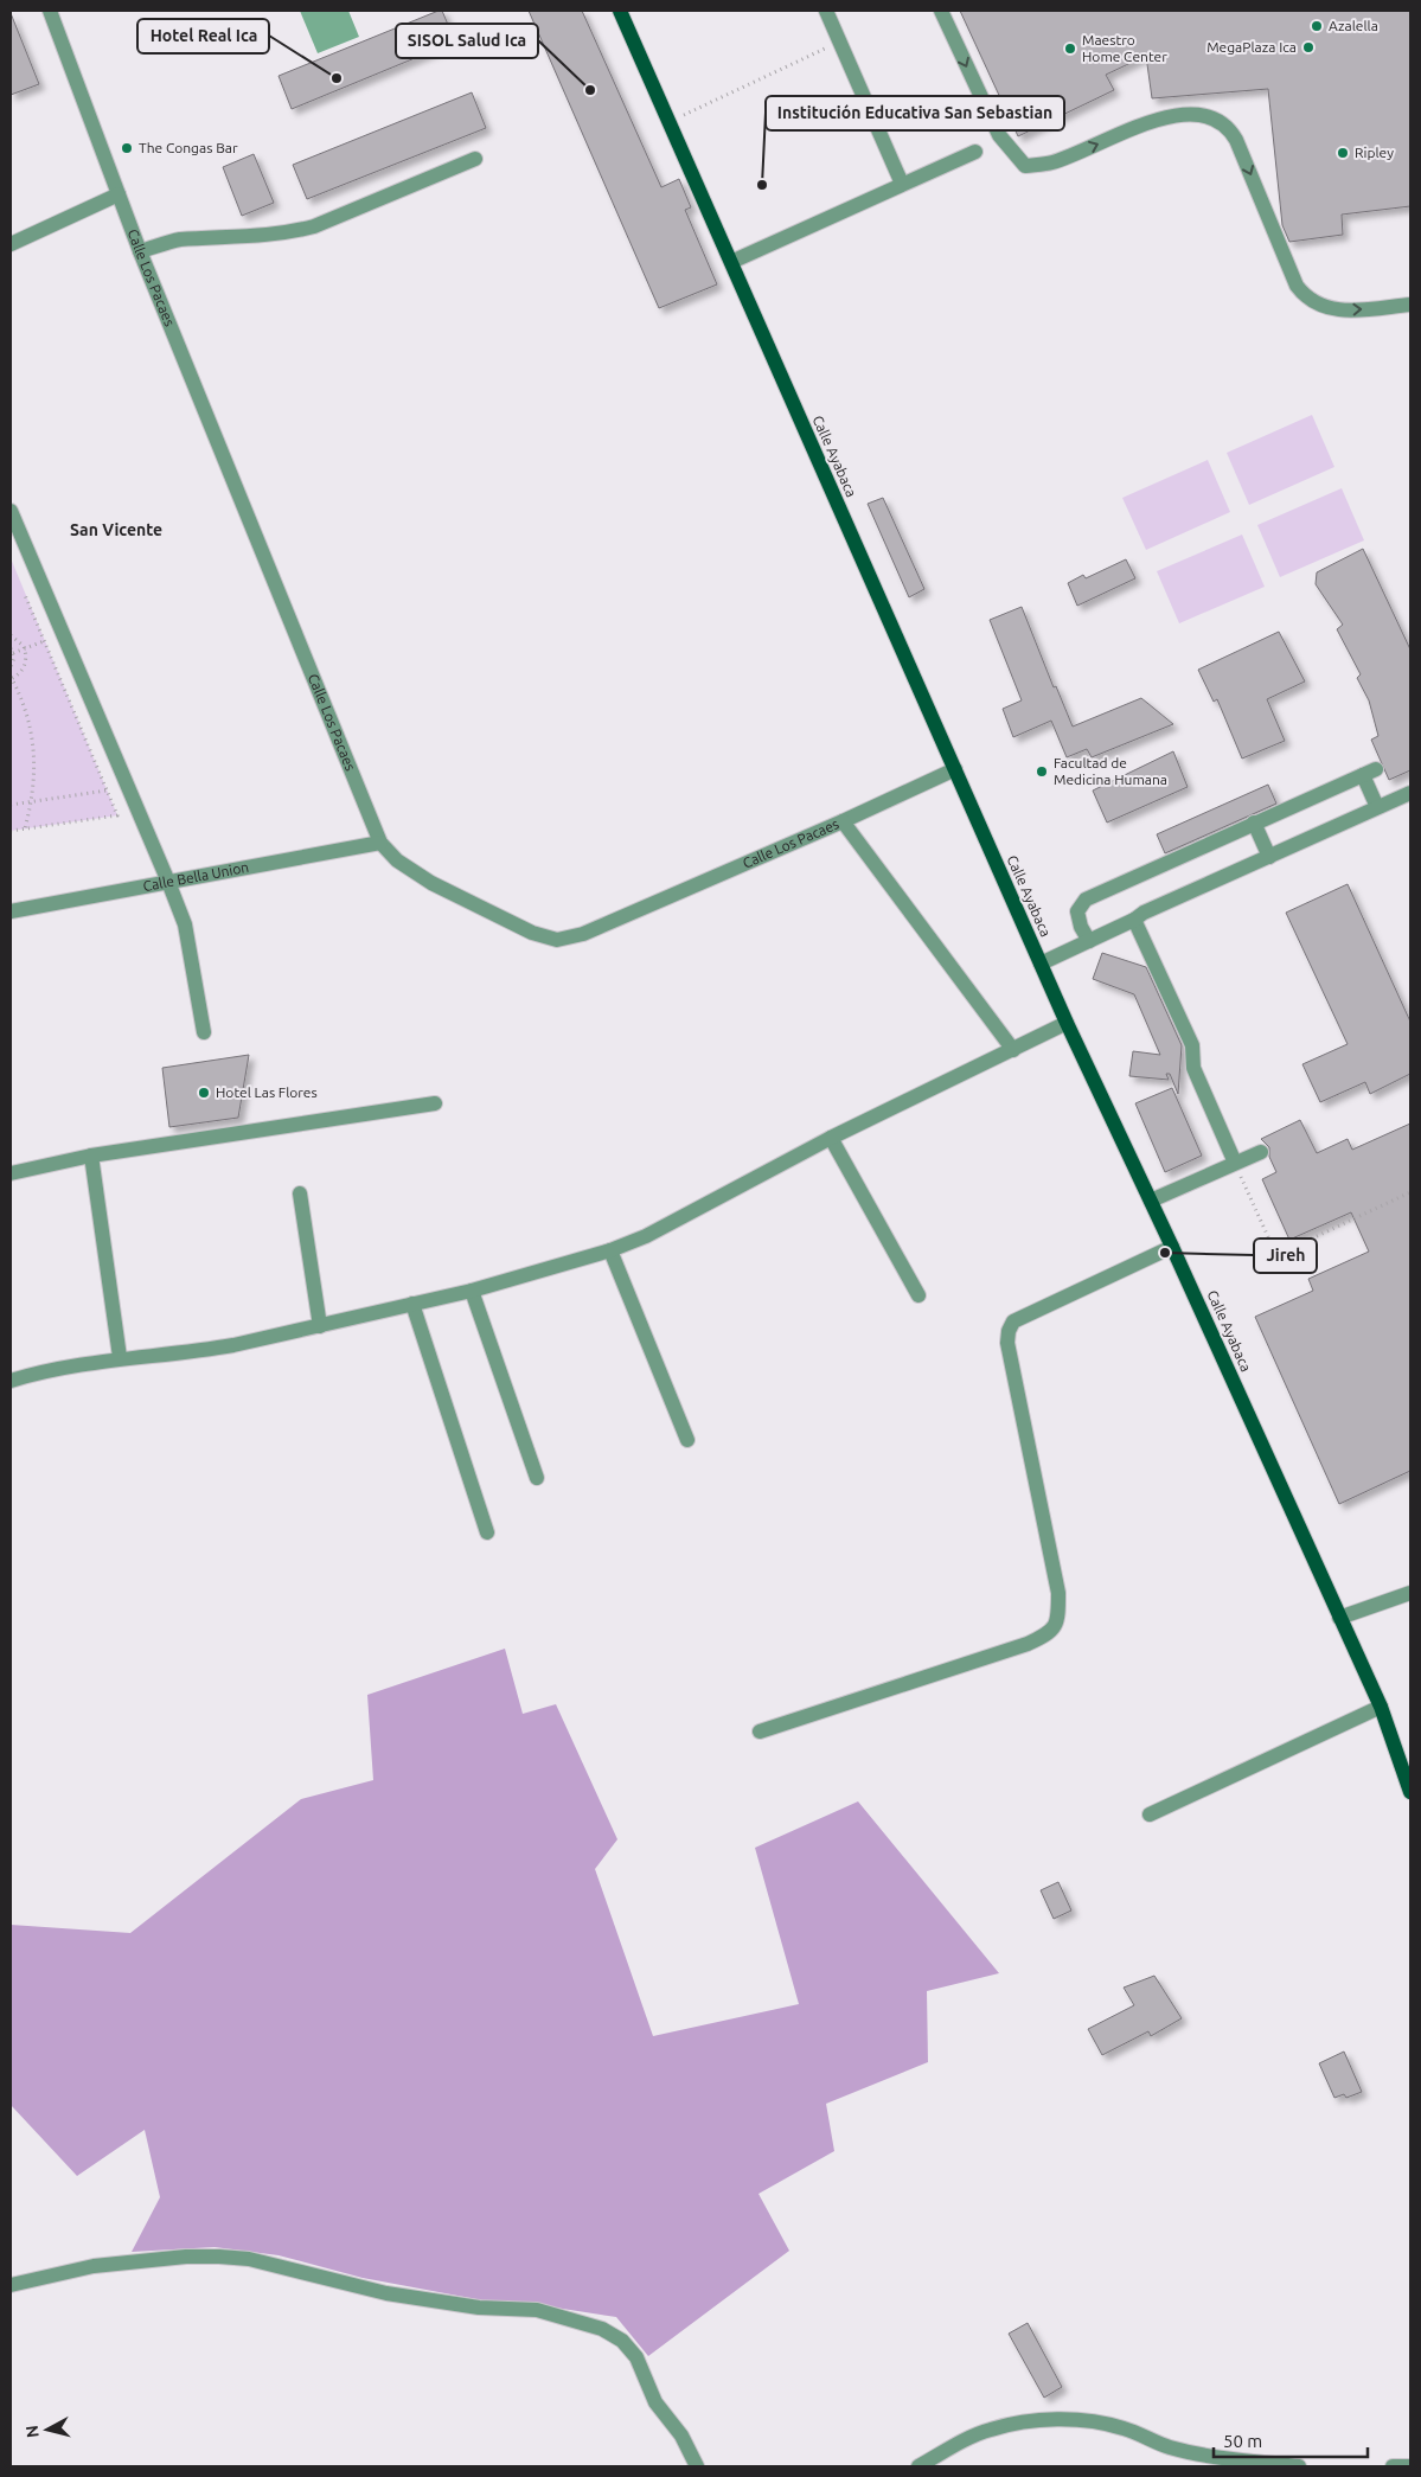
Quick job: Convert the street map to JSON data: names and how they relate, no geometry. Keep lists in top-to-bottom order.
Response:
{
  "streets": {
    "main road": ["Calle Ayabaca"],
    "street": ["Calle Los Pacaes", "Calle Bella Union"]
  },
  "crossings": [
    ["Calle Los Pacaes", "Calle Ayabaca"],
    ["Calle Los Pacaes", "Calle Bella Union"]
  ],
  "districts": ["San Vicente"],
  "places": [
    "Azalella",
    "MegaPlaza Ica",
    "Maestro Home Center",
    "Hotel Real Ica",
    "SISOL Salud Ica",
    "The Congas Bar",
    "Ripley",
    "Institución Educativa San Sebastian",
    "Facultad de Medicina Humana",
    "Hotel Las Flores",
    "Jireh"
  ],
  "scale_bar": "50 m",
  "north": "left"
}
